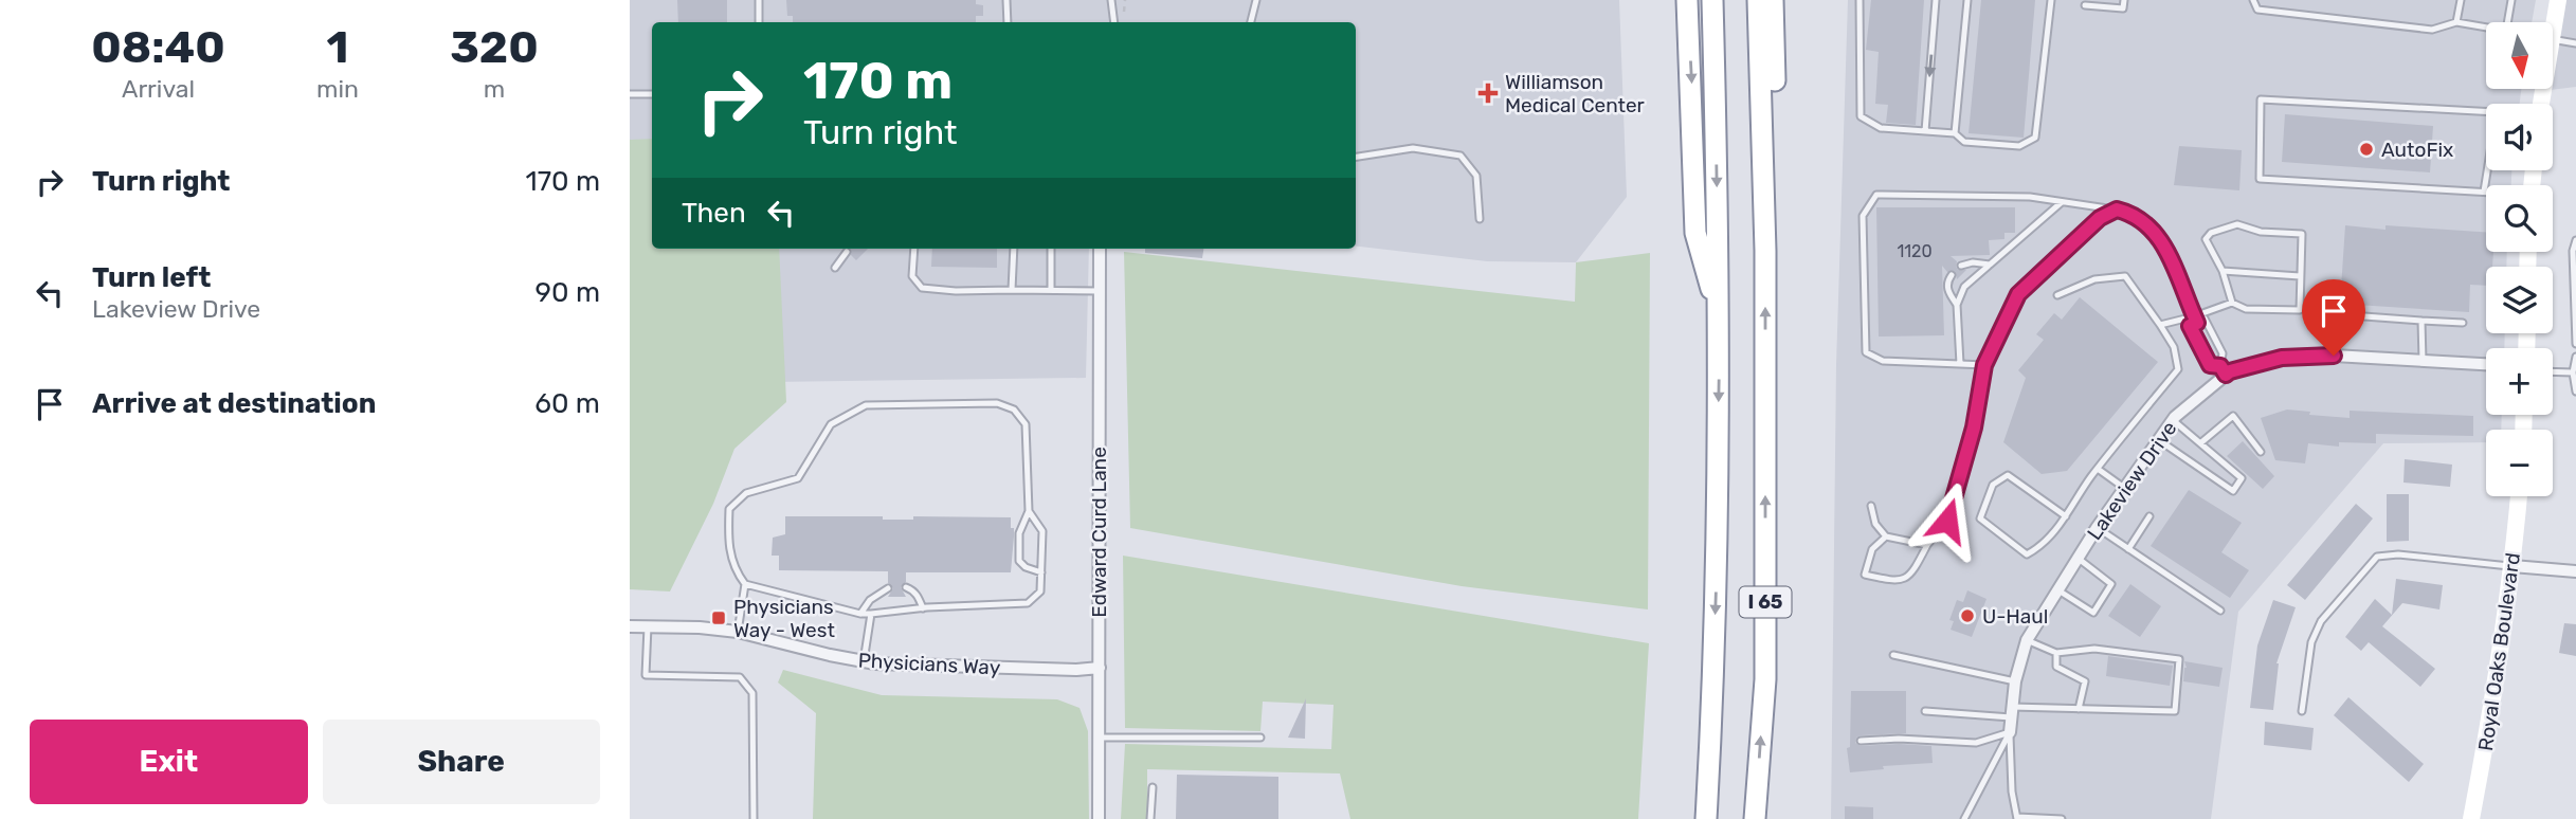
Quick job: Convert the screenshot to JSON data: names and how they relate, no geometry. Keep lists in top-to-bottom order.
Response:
{
  "streets": {
    "highway": ["I 65"],
    "main road": ["Royal Oaks Boulevard"],
    "street": ["Lakeview Drive", "Edward Curd Lane", "Physicians Way"]
  },
  "crossings": [
    ["Edward Curd Lane", "Physicians Way"]
  ],
  "places": {
    "health": ["Williamson Medical Center"],
    "other": ["AutoFix", "U-Haul"],
    "transit": ["Physicians Way - West"]
  },
  "house_numbers": ["1120"],
  "north": "bottom",
  "page": {
    "eta": [
      "08:40",
      "Arrival",
      "1",
      "min",
      "320",
      "m"
    ],
    "map_buttons": ["+", "−"],
    "turn": ["170 m", "Turn right"],
    "list": [
      {
        "name": "Turn right",
        "value": "170 m"
      },
      {
        "name": "Turn left",
        "note": "Lakeview Drive",
        "value": "90 m"
      },
      {
        "name": "Arrive at destination",
        "value": "60 m"
      }
    ],
    "then": "Then",
    "buttons": ["Exit", "Share"]
  }
}
